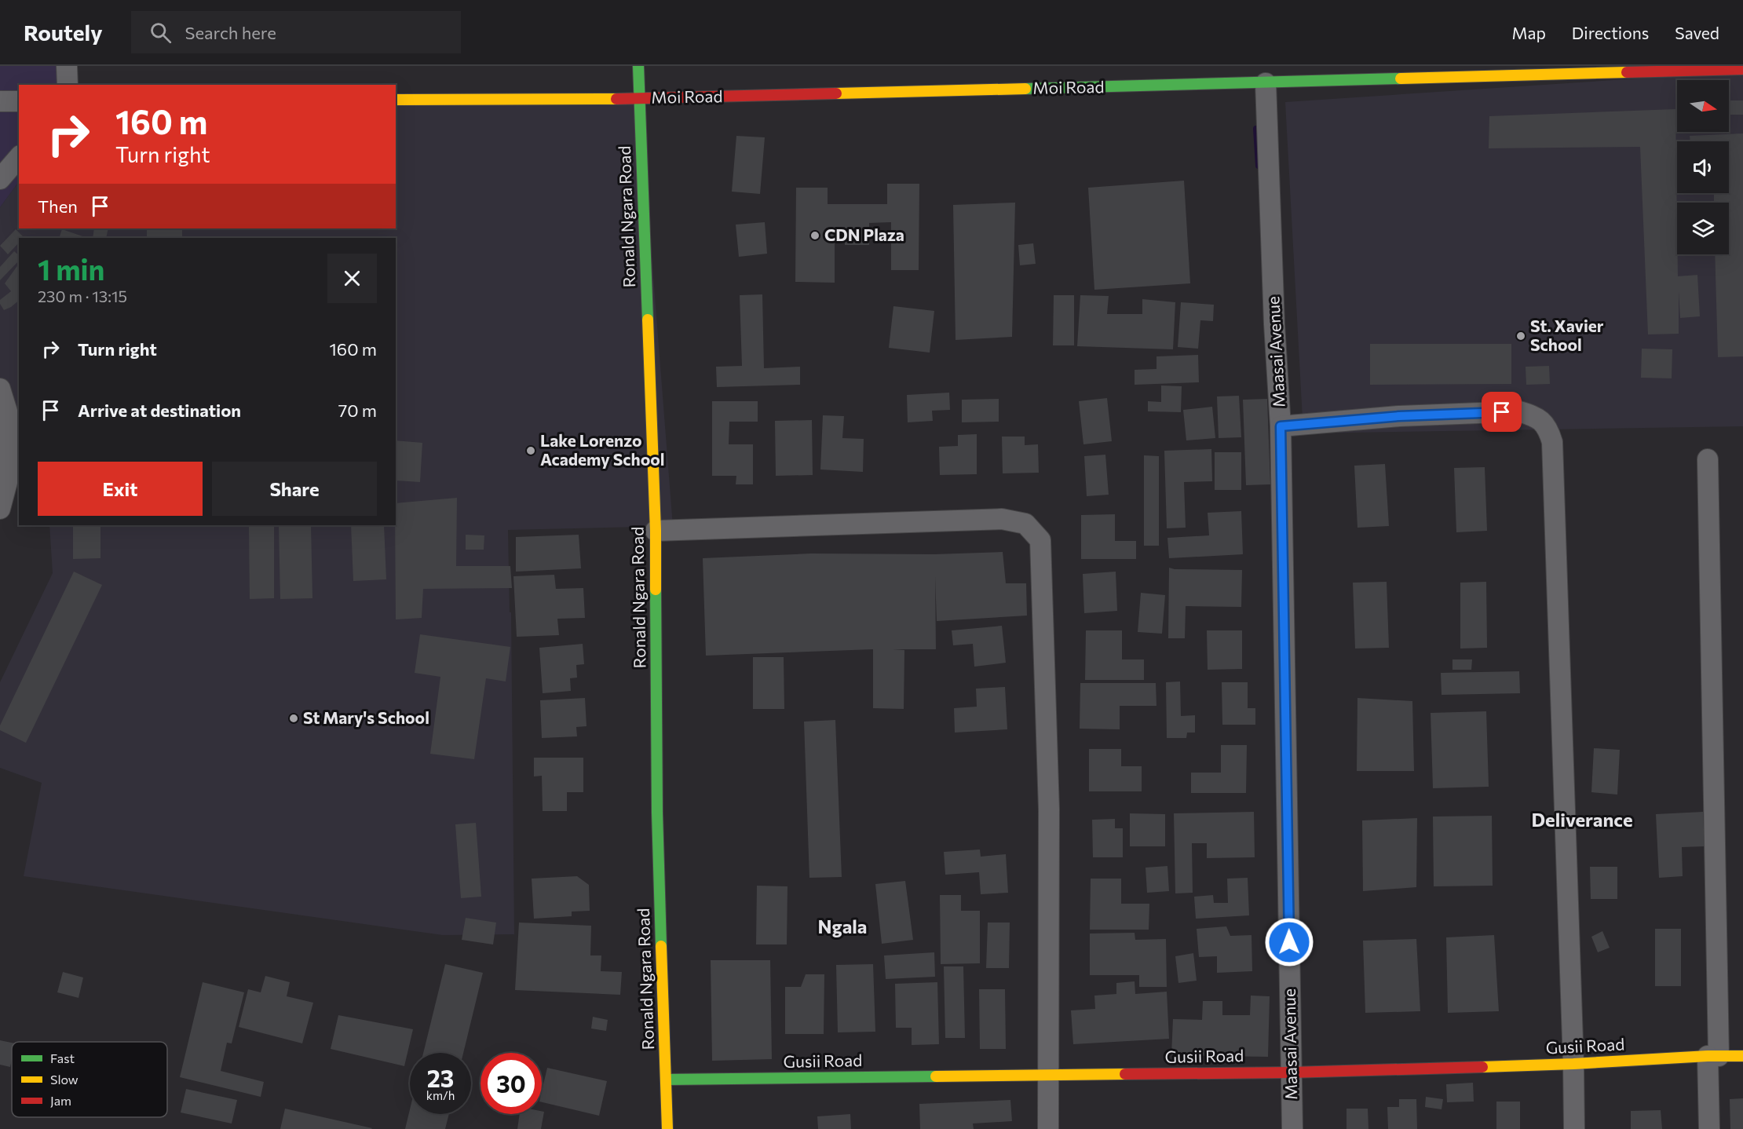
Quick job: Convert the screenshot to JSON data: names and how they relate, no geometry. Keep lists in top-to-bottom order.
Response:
{
  "streets": {
    "street": [
      "Moi Road",
      "Ronald Ngara Road",
      "Maasai Avenue",
      "Gusii Road"
    ]
  },
  "crossings": [
    ["Moi Road", "Ronald Ngara Road"],
    ["Moi Road", "Maasai Avenue"],
    ["Ronald Ngara Road", "Gusii Road"],
    ["Maasai Avenue", "Gusii Road"]
  ],
  "districts": ["Deliverance", "Ngala"],
  "places": [
    "CDN Plaza",
    "St. Xavier School",
    "Lake Lorenzo Academy School",
    "St Mary's School"
  ],
  "legend": ["Fast", "Slow", "Jam"],
  "north": "right",
  "page": {
    "header": "Routely",
    "search": "Search here",
    "nav": ["Map", "Directions", "Saved"],
    "turn": ["160 m", "Turn right"],
    "then": "Then",
    "heading": ["1 min", "230 m · 13:15"],
    "list": [
      {
        "name": "Turn right",
        "value": "160 m"
      },
      {
        "name": "Arrive at destination",
        "value": "70 m"
      }
    ],
    "buttons": ["Exit", "Share"],
    "speed": "23 km/h",
    "limit": "30"
  }
}
